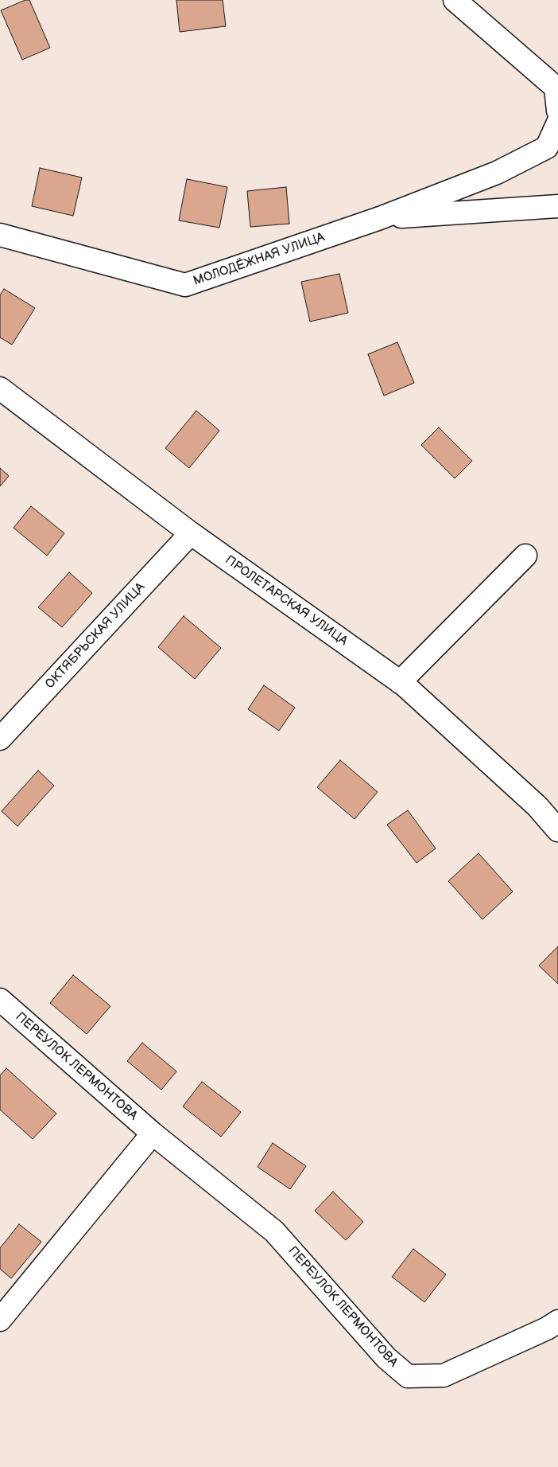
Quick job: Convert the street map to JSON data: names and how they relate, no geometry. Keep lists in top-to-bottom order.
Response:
{
  "streets": {
    "street": [
      "МОЛОДЁЖНАЯ УЛИЦА",
      "ПРОЛЕТАРСКАЯ УЛИЦА",
      "ОКТЯБРЬСКАЯ УЛИЦА",
      "ПЕРЕУЛОК ЛЕРМОНТОВА"
    ]
  },
  "crossings": [
    ["ПРОЛЕТАРСКАЯ УЛИЦА", "ОКТЯБРЬСКАЯ УЛИЦА"]
  ]
}
